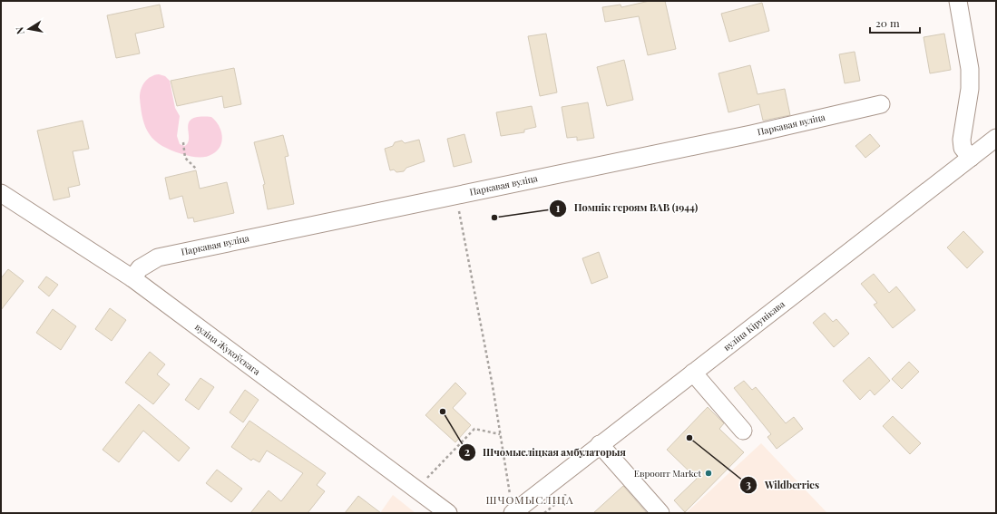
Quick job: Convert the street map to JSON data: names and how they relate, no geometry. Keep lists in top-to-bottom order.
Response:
{
  "streets": {
    "street": ["Паркавая вуліца", "вуліца Кірунікава", "вуліца Жукоўскага"]
  },
  "crossings": [
    ["Паркавая вуліца", "вуліца Жукоўскага"]
  ],
  "districts": ["ШЧОМЫСЛІЦА"],
  "places": [
    "Помнік героям ВАВ (1944)",
    "Шчомысліцкая амбулаторыя",
    "Wildberries",
    "Евроопт Market"
  ],
  "scale_bar": "20 m",
  "north": "left"
}
